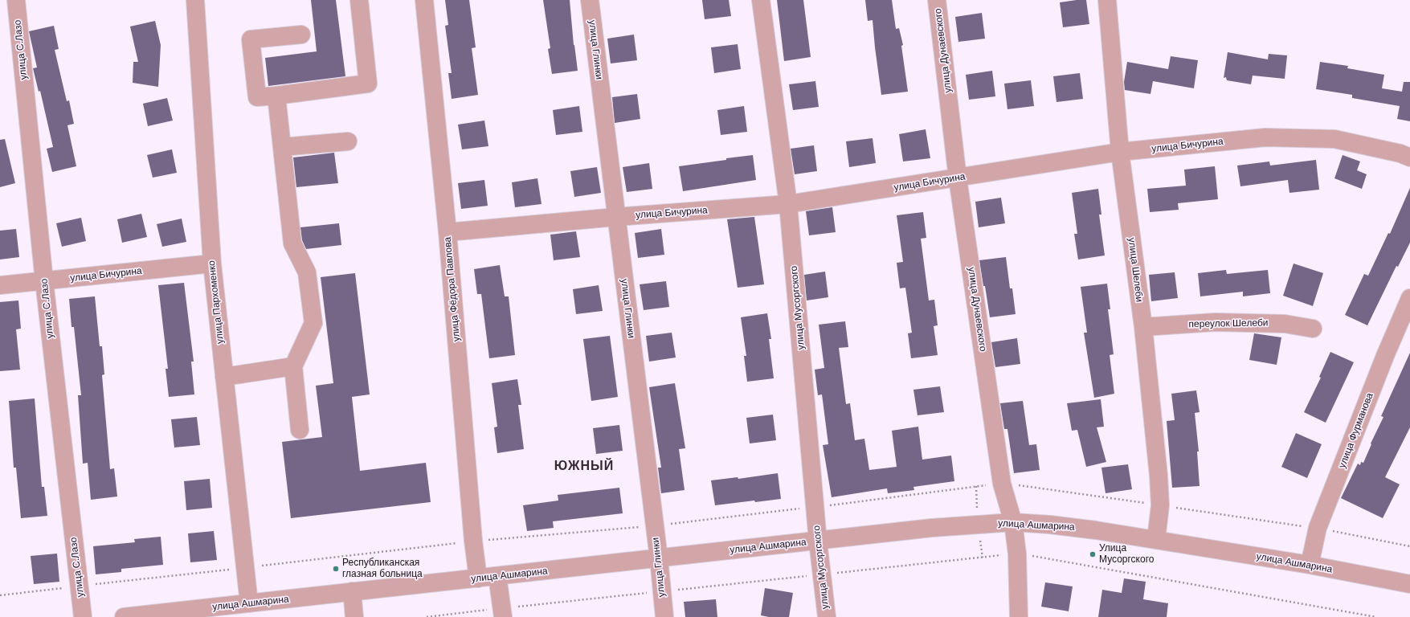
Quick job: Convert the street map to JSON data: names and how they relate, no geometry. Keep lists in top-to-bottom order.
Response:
{
  "streets": {
    "street": [
      "улица С.Лазо",
      "улица Глинки",
      "улица Дунаевского",
      "улица Бичурина",
      "улица Шелеби",
      "улица Фёдора Павлова",
      "улица Пархоменко",
      "улица Мусоргского",
      "переулок Шелеби",
      "улица Фурманова",
      "улица Ашмарина"
    ]
  },
  "crossings": [
    ["улица С.Лазо", "улица Бичурина"],
    ["улица Глинки", "улица Бичурина"],
    ["улица Глинки", "улица Ашмарина"],
    ["улица Дунаевского", "улица Бичурина"],
    ["улица Дунаевского", "улица Ашмарина"],
    ["улица Бичурина", "улица Шелеби"],
    ["улица Бичурина", "улица Фёдора Павлова"],
    ["улица Бичурина", "улица Пархоменко"],
    ["улица Бичурина", "улица Мусоргского"],
    ["улица Шелеби", "переулок Шелеби"],
    ["улица Шелеби", "улица Ашмарина"],
    ["улица Фёдора Павлова", "улица Ашмарина"],
    ["улица Пархоменко", "улица Ашмарина"],
    ["улица Мусоргского", "улица Ашмарина"],
    ["улица Фурманова", "улица Ашмарина"]
  ],
  "districts": ["ЮЖНЫЙ"],
  "places": ["Улица Мусоргского", "Республиканская глазная больница"]
}
